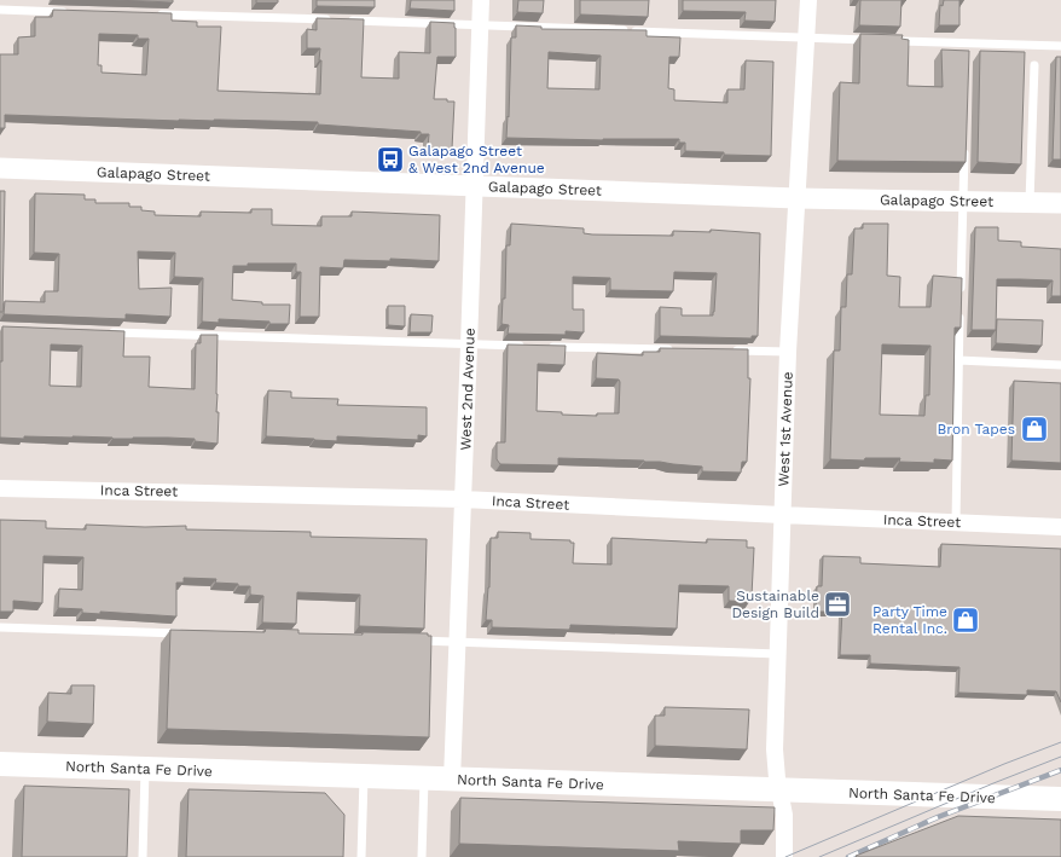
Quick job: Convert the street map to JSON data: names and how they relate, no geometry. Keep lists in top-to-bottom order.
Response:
{
  "streets": {
    "main road": ["North Santa Fe Drive"],
    "street": [
      "Galapago Street",
      "West 2nd Avenue",
      "West 1st Avenue",
      "Inca Street"
    ]
  },
  "crossings": [
    ["Galapago Street", "West 2nd Avenue"],
    ["Galapago Street", "West 1st Avenue"],
    ["West 2nd Avenue", "Inca Street"],
    ["West 2nd Avenue", "North Santa Fe Drive"],
    ["West 1st Avenue", "Inca Street"],
    ["West 1st Avenue", "North Santa Fe Drive"]
  ],
  "places": {
    "bus stop": ["Galapago Street & West 2nd Avenue"],
    "shop": ["Bron Tapes", "Party Time Rental Inc."],
    "office": ["Sustainable Design Build"]
  }
}
